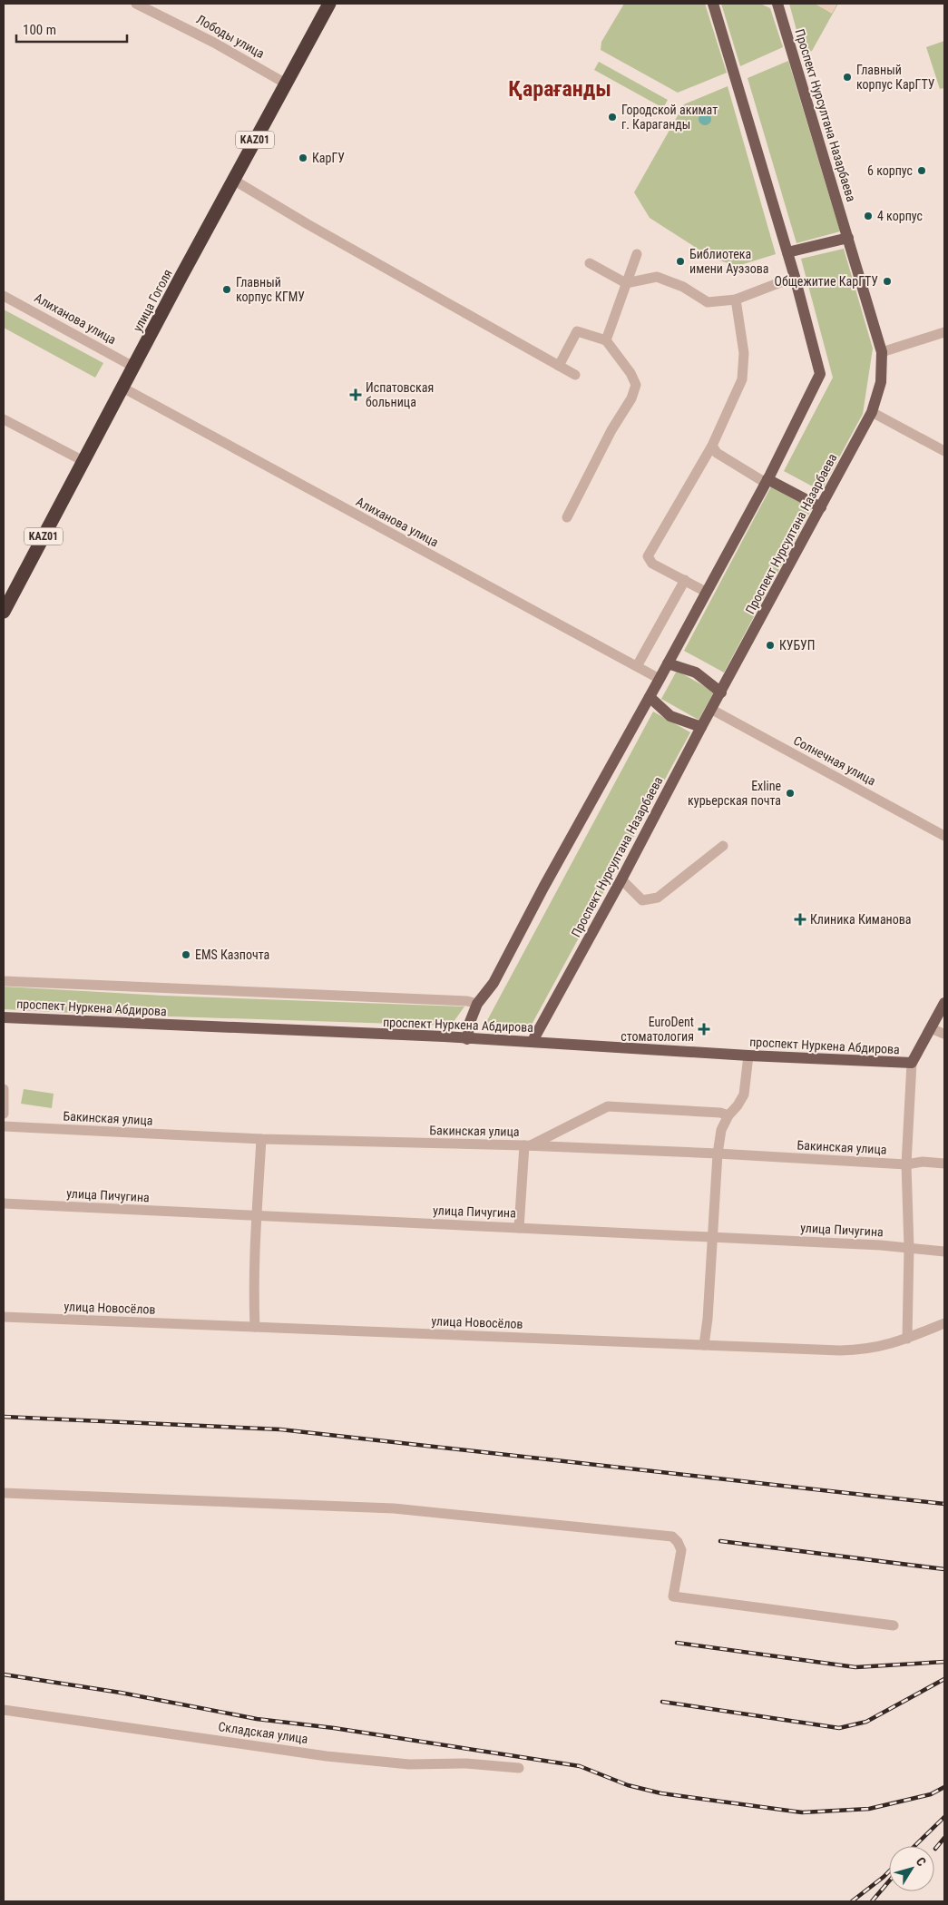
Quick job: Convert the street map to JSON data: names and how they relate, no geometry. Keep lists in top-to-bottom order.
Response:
{
  "streets": {
    "highway": ["KАZ01", "улица Гоголя"],
    "main road": ["Проспект Нурсултана Назарбаева", "проспект Нуркена Абдирова"],
    "street": [
      "Лободы улица",
      "Алиханова улица",
      "Солнечная улица",
      "Бакинская улица",
      "улица Пичугина",
      "улица Новосёлов",
      "Складская улица"
    ]
  },
  "crossings": [
    ["Лободы улица", "улица Гоголя"],
    ["Проспект Нурсултана Назарбаева", "Солнечная улица"],
    ["Проспект Нурсултана Назарбаева", "проспект Нуркена Абдирова"],
    ["улица Гоголя", "Алиханова улица"]
  ],
  "districts": ["Қарағанды"],
  "places": {
    "other": [
      "Главный корпус КарГТУ",
      "Городской акимат г. Караганды",
      "КарГУ",
      "6 корпус",
      "4 корпус",
      "Библиотека имени Ауэзова",
      "Общежитие КарГТУ",
      "Главный корпус КГМУ",
      "КУБУП",
      "Exline курьерская почта",
      "EMS Казпочта"
    ],
    "health": ["Испатовская больница", "Клиника Киманова", "EuroDent стоматология"]
  },
  "scale_bar": "100 m",
  "north": "top right"
}
